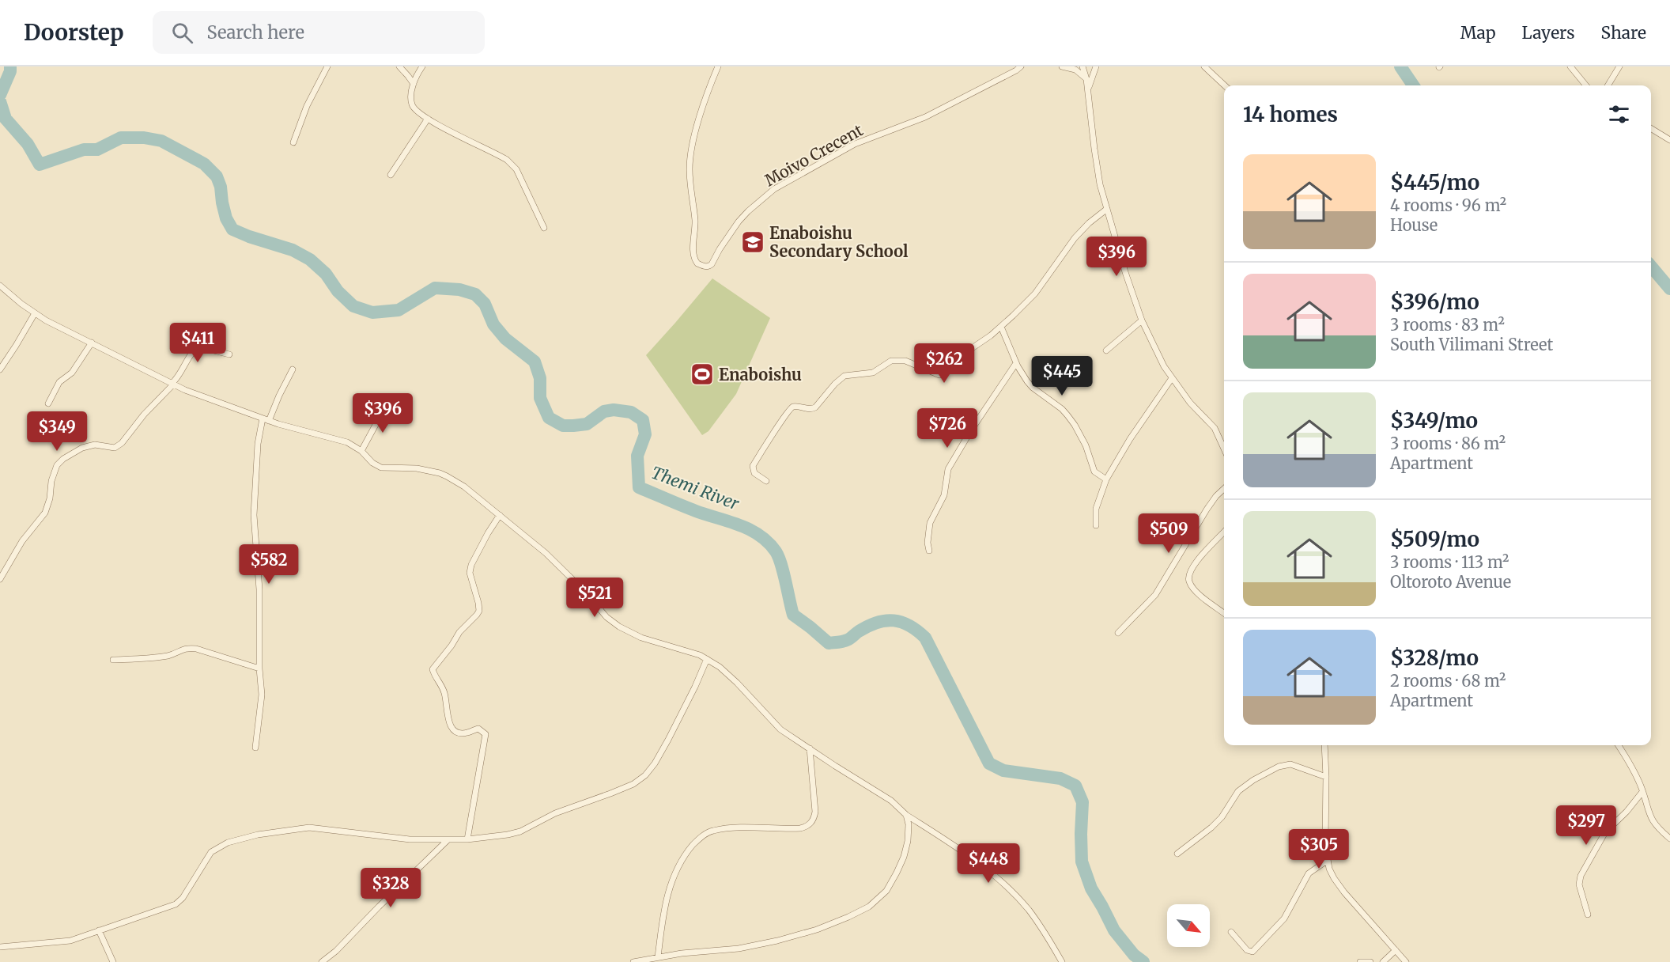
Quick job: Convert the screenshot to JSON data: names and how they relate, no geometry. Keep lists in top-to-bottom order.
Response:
{
  "streets": {
    "street": ["Moivo Crecent"]
  },
  "water": ["Themi River"],
  "places": {
    "school or university": ["Enaboishu Secondary School"],
    "sports": ["Enaboishu"]
  },
  "north": "bottom right",
  "page": {
    "header": "Doorstep",
    "search": "Search here",
    "nav": ["Map", "Layers", "Share"],
    "heading": "14 homes",
    "list": [
      {
        "name": "$445/mo",
        "note": "4 rooms · 96 m² · House"
      },
      {
        "name": "$396/mo",
        "note": "3 rooms · 83 m² · South Vilimani Street"
      },
      {
        "name": "$349/mo",
        "note": "3 rooms · 86 m² · Apartment"
      },
      {
        "name": "$509/mo",
        "note": "3 rooms · 113 m² · Oltoroto Avenue"
      },
      {
        "name": "$328/mo",
        "note": "2 rooms · 68 m² · Apartment"
      }
    ],
    "price": [
      "$396",
      "$411",
      "$262",
      "$445",
      "$396",
      "$726",
      "$349",
      "$509",
      "$582",
      "$521",
      "$297",
      "$305",
      "$448",
      "$328"
    ]
  }
}
